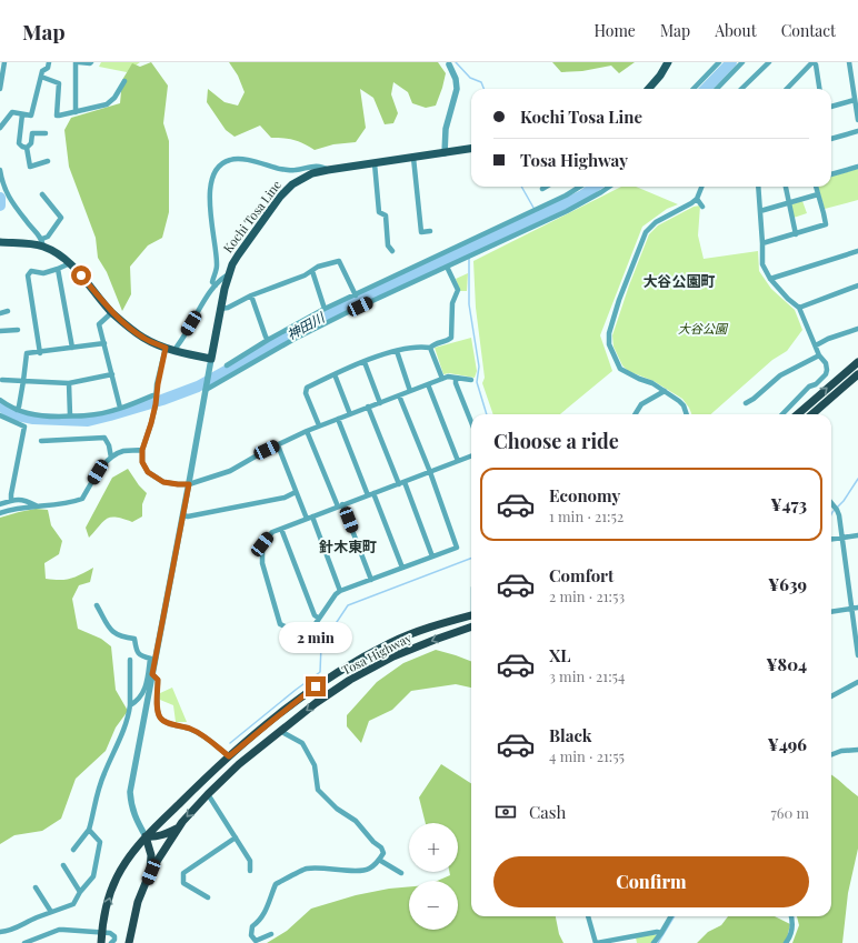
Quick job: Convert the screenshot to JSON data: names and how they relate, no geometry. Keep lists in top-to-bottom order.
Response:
{
  "streets": {
    "highway": ["Tosa Highway"],
    "main road": ["Kochi Tosa Line"]
  },
  "districts": ["大谷公園町", "針木東町"],
  "water": ["神田川"],
  "parks": ["大谷公園"],
  "page": {
    "header": "Map",
    "nav": [
      "Home",
      "Map",
      "About",
      "Contact"
    ],
    "banner": ["Kochi Tosa Line", "Tosa Highway"],
    "heading": "Choose a ride",
    "list": [
      {
        "name": "Economy",
        "note": "1 min · 21:52",
        "value": "¥473"
      },
      {
        "name": "Comfort",
        "note": "2 min · 21:53",
        "value": "¥639"
      },
      {
        "name": "XL",
        "note": "3 min · 21:54",
        "value": "¥804"
      },
      {
        "name": "Black",
        "note": "4 min · 21:55",
        "value": "¥496"
      }
    ],
    "bubble": "2 min",
    "pay": ["Cash", "760 m"],
    "map_buttons": ["+", "−"],
    "buttons": "Confirm"
  }
}
